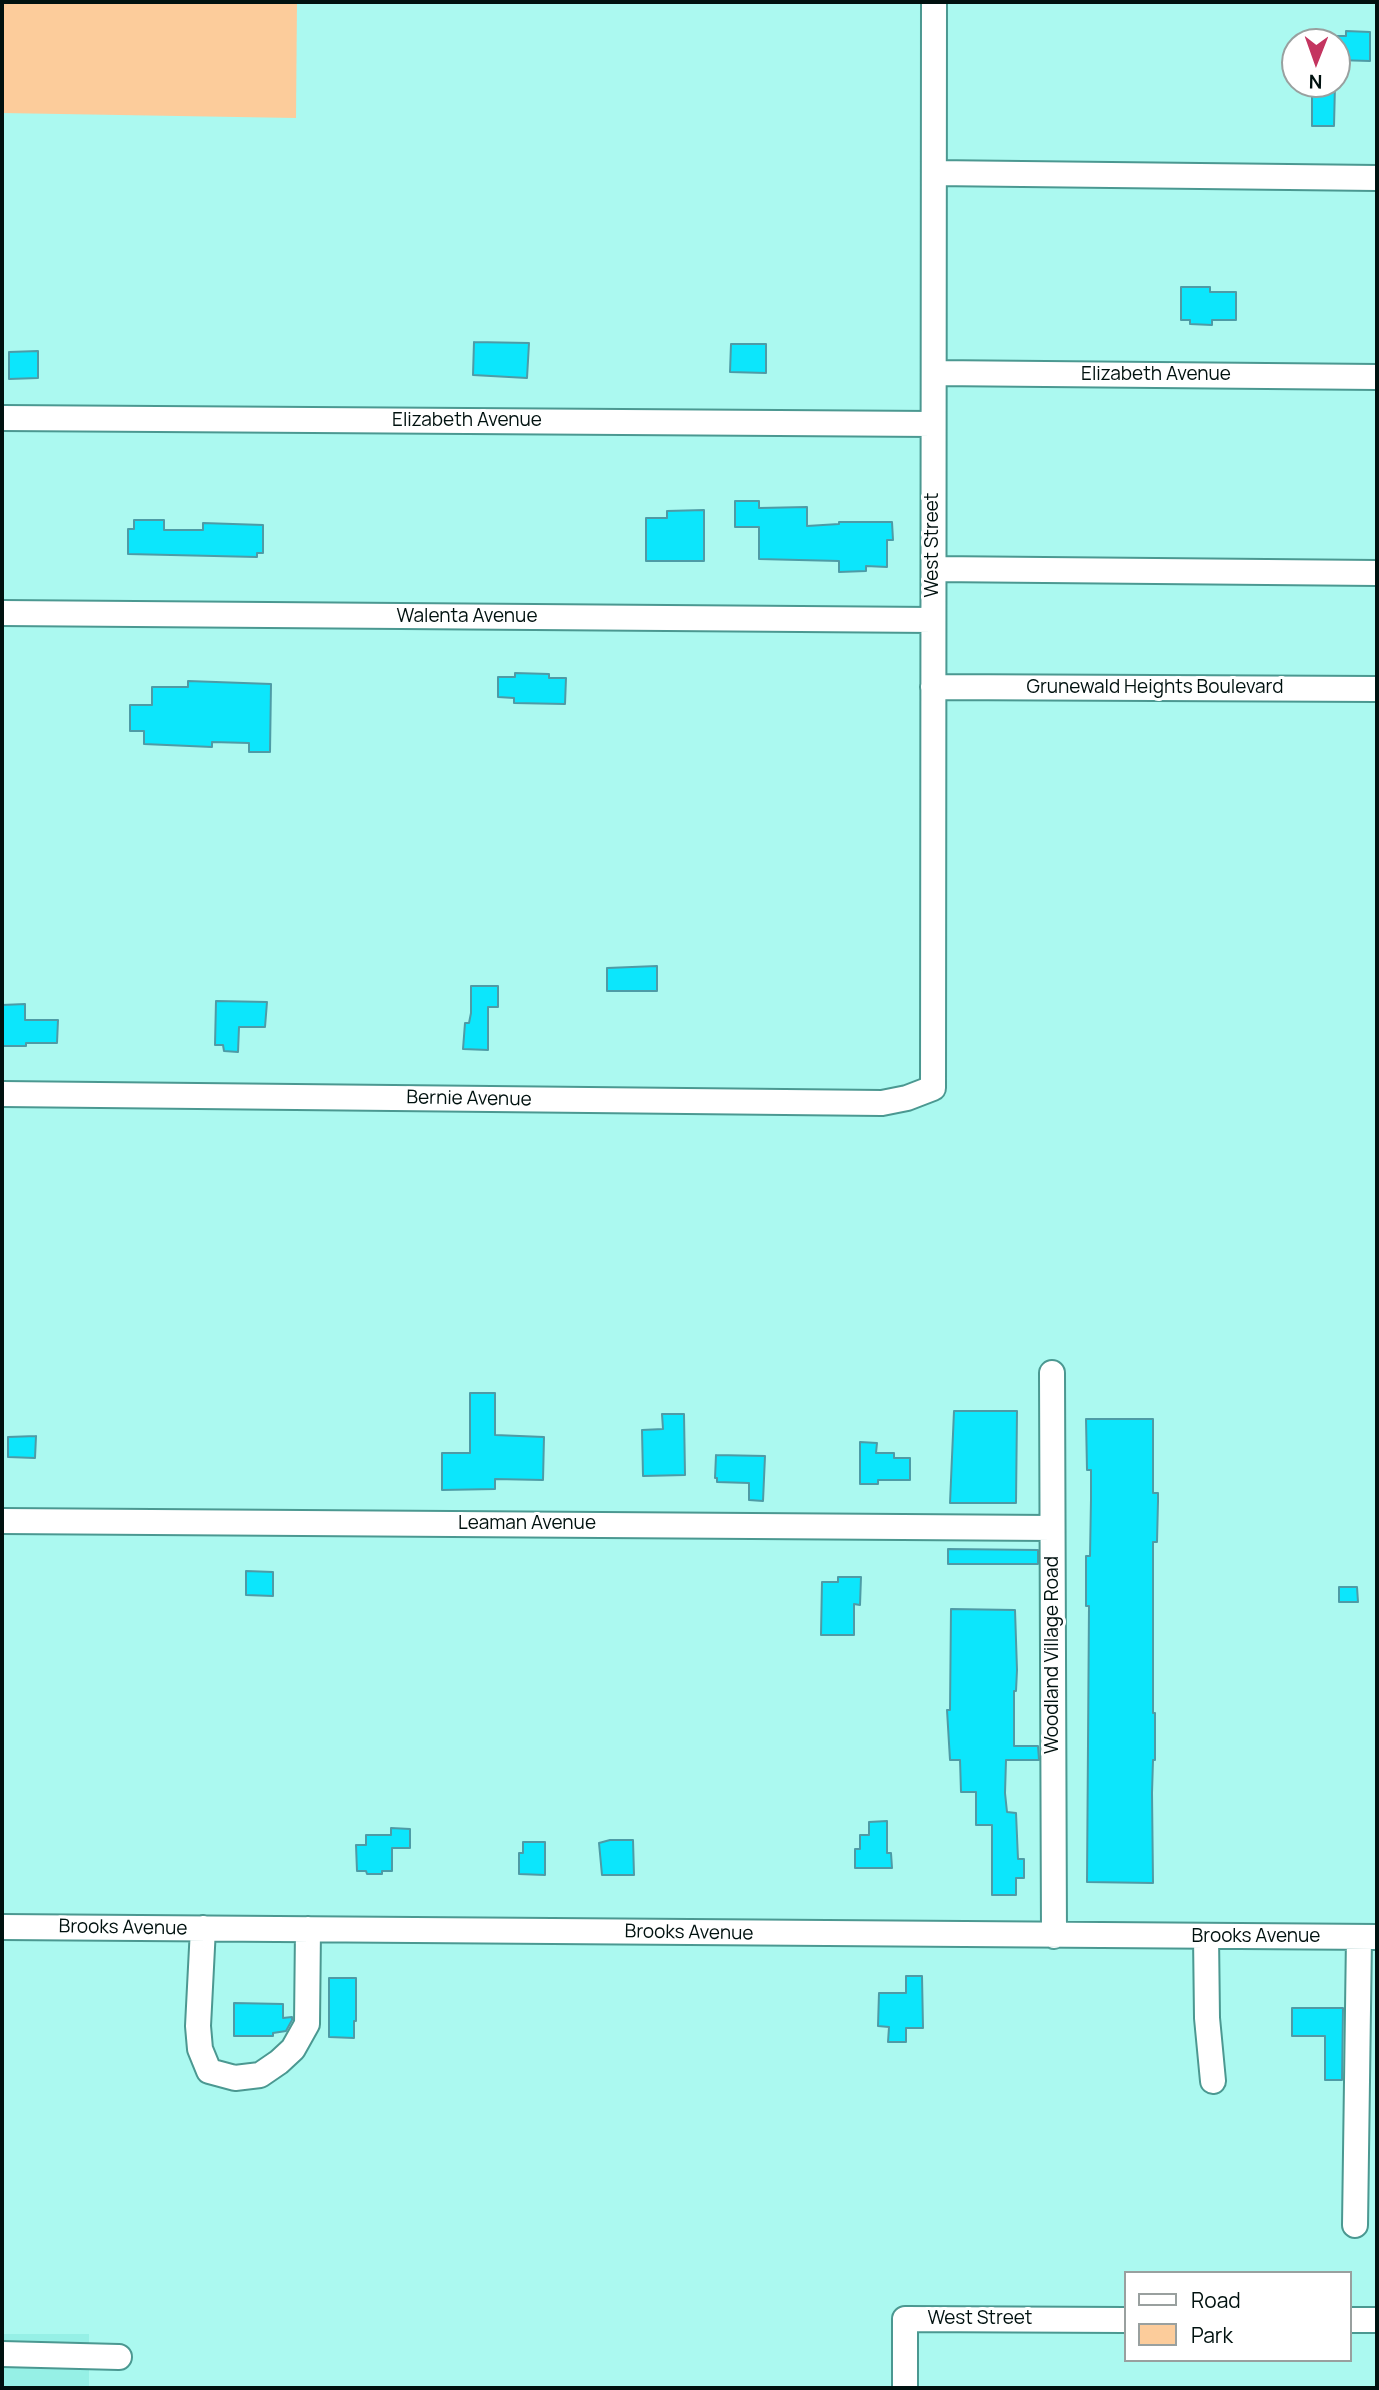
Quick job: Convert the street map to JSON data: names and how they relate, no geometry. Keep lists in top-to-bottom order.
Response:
{
  "streets": {
    "street": [
      "Elizabeth Avenue",
      "West Street",
      "Walenta Avenue",
      "Grunewald Heights Boulevard",
      "Bernie Avenue",
      "Leaman Avenue",
      "Woodland Village Road",
      "Brooks Avenue"
    ]
  },
  "crossings": [
    ["Elizabeth Avenue", "West Street"],
    ["West Street", "Walenta Avenue"],
    ["West Street", "Grunewald Heights Boulevard"],
    ["West Street", "Bernie Avenue"],
    ["Leaman Avenue", "Woodland Village Road"],
    ["Woodland Village Road", "Brooks Avenue"]
  ],
  "legend": ["Road", "Park"],
  "north": "bottom"
}
